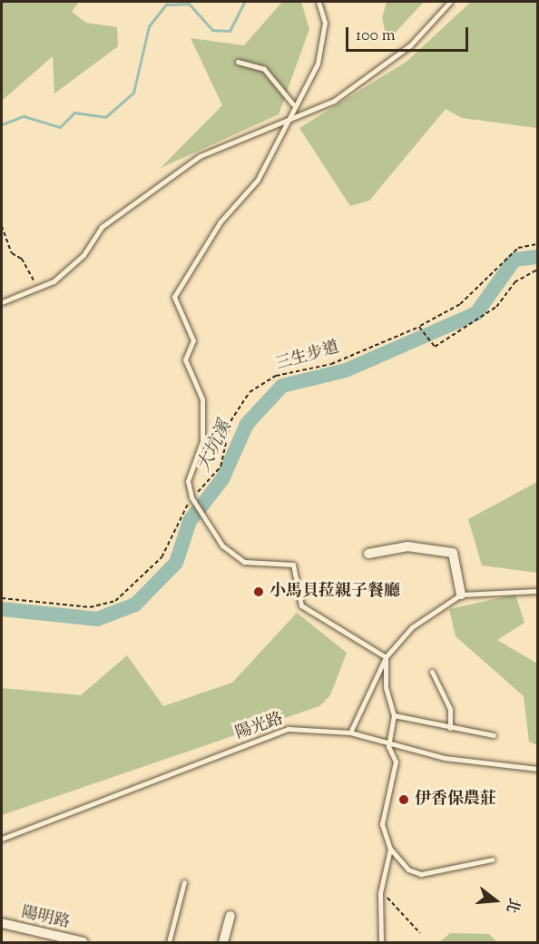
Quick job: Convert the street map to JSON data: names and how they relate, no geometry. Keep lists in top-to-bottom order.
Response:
{
  "streets": {
    "street": ["陽明路"],
    "lane": ["陽光路"],
    "path": ["三生步道"]
  },
  "water": ["大坑溪"],
  "places": ["小馬貝菈親子餐廳", "伊香保農莊"],
  "scale_bar": "100 m",
  "north": "right"
}
